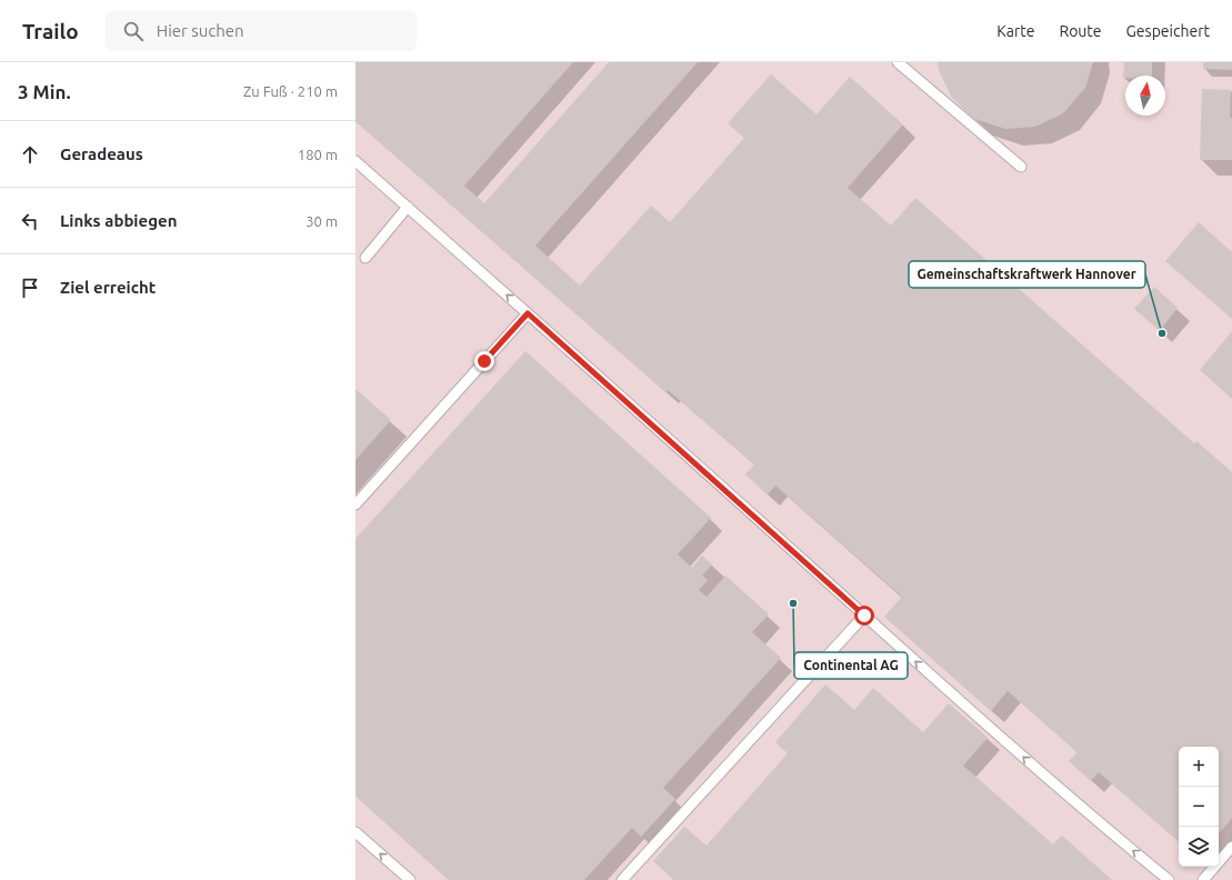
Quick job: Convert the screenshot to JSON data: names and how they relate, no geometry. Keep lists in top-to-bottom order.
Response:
{
  "places": ["Gemeinschaftskraftwerk Hannover", "Continental AG"],
  "north": "top",
  "page": {
    "header": "Trailo",
    "search": "Hier suchen",
    "nav": ["Karte", "Route", "Gespeichert"],
    "heading": ["3 Min.", "Zu Fuß · 210 m"],
    "list": [
      ["Geradeaus", "180 m"],
      ["Links abbiegen", "30 m"],
      "Ziel erreicht"
    ],
    "map_buttons": ["+", "−"]
  }
}
